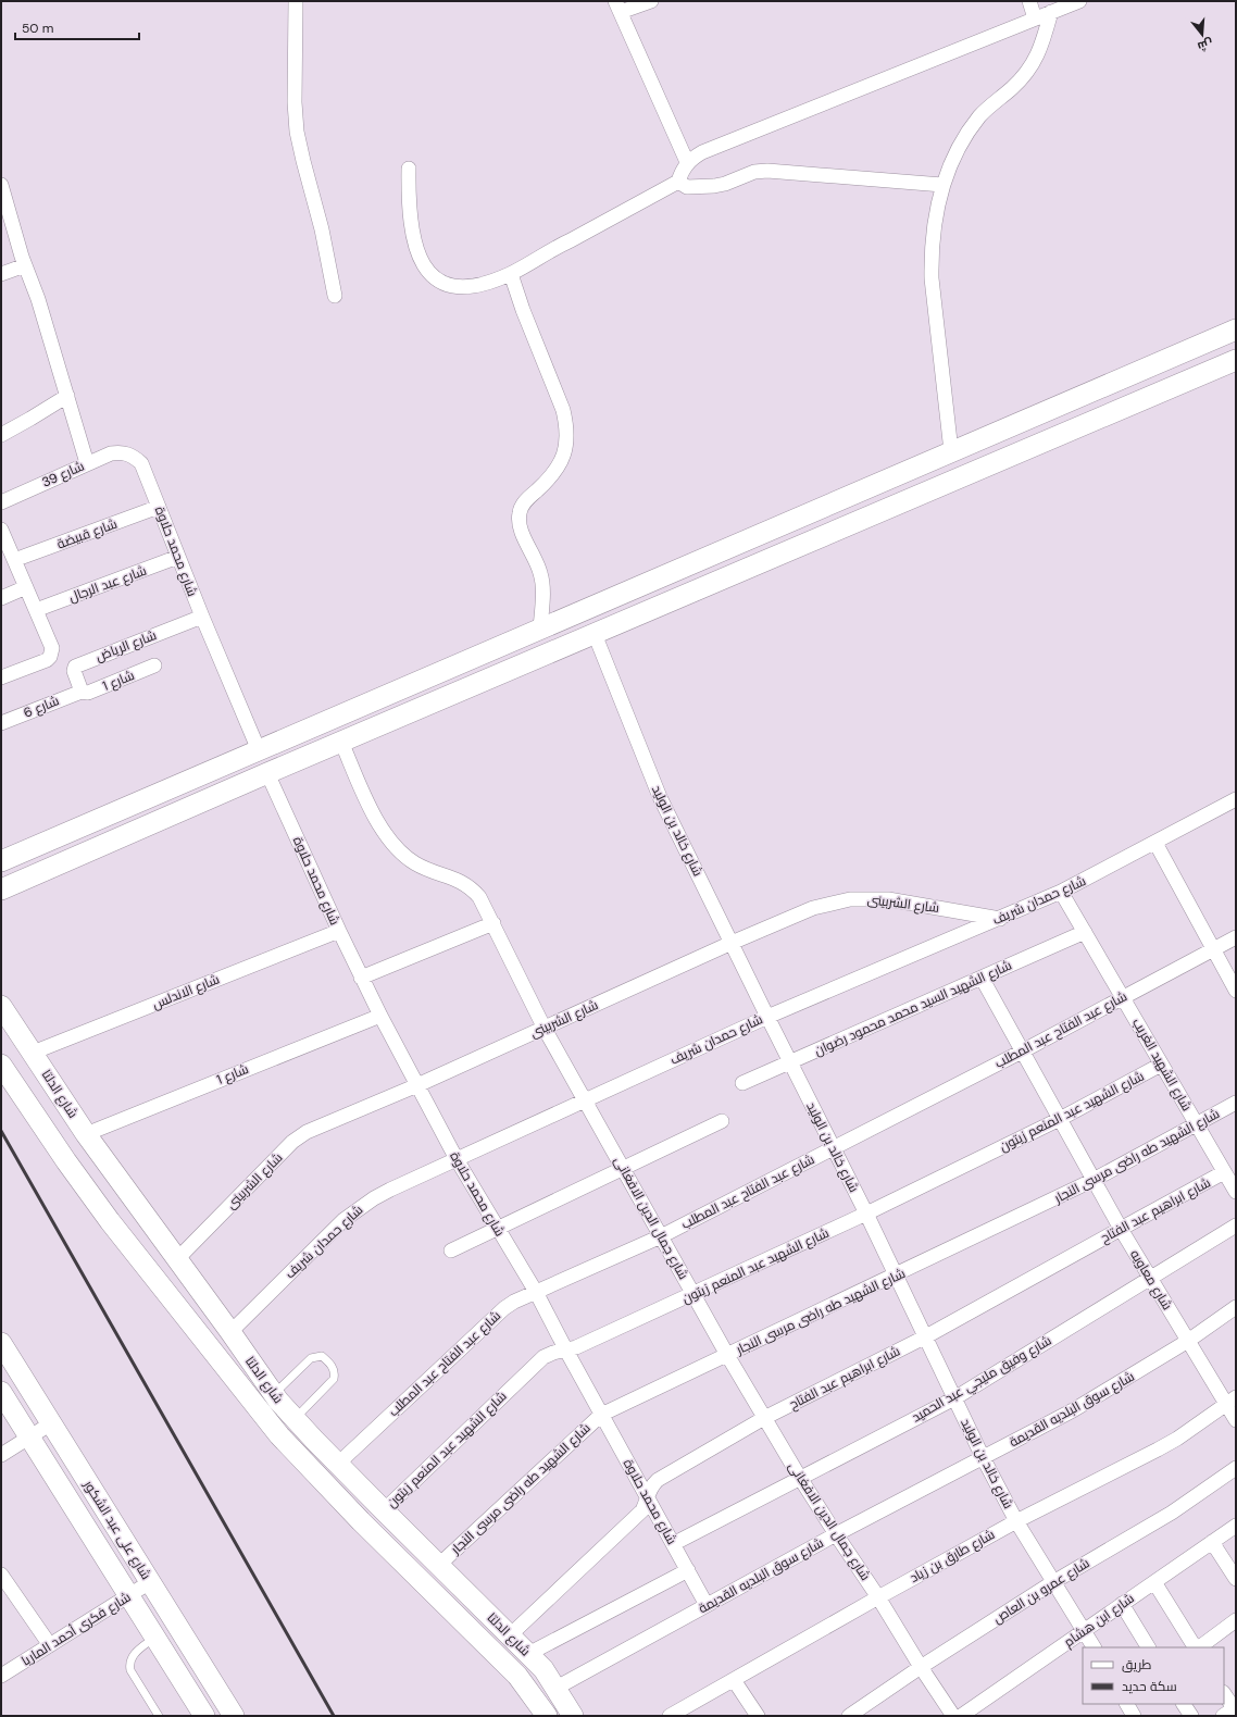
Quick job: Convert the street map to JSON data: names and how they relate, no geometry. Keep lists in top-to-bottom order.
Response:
{
  "streets": {
    "main road": ["شارع الدلتا", "شارع على عبد الشكور"],
    "street": [
      "شارع 39",
      "شارع قبيضة",
      "شارع محمد حلاوة",
      "شارع عبد الرجال",
      "شارع الرياض",
      "شارع 1",
      "شارع 6",
      "شارع خالد بن الوليد",
      "شارع حمدان شريف",
      "شارع الشربينى",
      "شارع الاندلس",
      "شارع الشهيد السيد محمد محمود رضوان",
      "شارع عبد الفتاح عبد المطلب",
      "شارع الشهيد الغريب",
      "شارع الشهيد عبد المنعم زيتون",
      "شارع الشهيد طه راضى مرسى النجار",
      "شارع ابراهيم عبد الفتاح",
      "شارع جمال الدين الافغانى",
      "شارع معاويه",
      "شارع وفيق مليجي عبد الحميد",
      "شارع سوق البلديه القديمة",
      "شارع طارق بن زياد",
      "شارع عمرو بن العاص",
      "شارع ابن هشام",
      "شارع فكرى أحمد الماريا"
    ]
  },
  "crossings": [
    ["شارع 39", "شارع محمد حلاوة"],
    ["شارع قبيضة", "شارع محمد حلاوة"],
    ["شارع محمد حلاوة", "شارع عبد الرجال"],
    ["شارع محمد حلاوة", "شارع الرياض"],
    ["شارع محمد حلاوة", "شارع 1"],
    ["شارع محمد حلاوة", "شارع حمدان شريف"],
    ["شارع محمد حلاوة", "شارع الشربينى"],
    ["شارع محمد حلاوة", "شارع الاندلس"],
    ["شارع محمد حلاوة", "شارع عبد الفتاح عبد المطلب"],
    ["شارع محمد حلاوة", "شارع الشهيد عبد المنعم زيتون"],
    ["شارع محمد حلاوة", "شارع الشهيد طه راضى مرسى النجار"],
    ["شارع محمد حلاوة", "شارع ابراهيم عبد الفتاح"],
    ["شارع محمد حلاوة", "شارع وفيق مليجي عبد الحميد"],
    ["شارع محمد حلاوة", "شارع سوق البلديه القديمة"],
    ["شارع الرياض", "شارع 1"],
    ["شارع الرياض", "شارع 6"],
    ["شارع 1", "شارع 6"],
    ["شارع 1", "شارع الدلتا"],
    ["شارع خالد بن الوليد", "شارع حمدان شريف"],
    ["شارع خالد بن الوليد", "شارع الشربينى"],
    ["شارع خالد بن الوليد", "شارع الشهيد السيد محمد محمود رضوان"],
    ["شارع خالد بن الوليد", "شارع عبد الفتاح عبد المطلب"],
    ["شارع خالد بن الوليد", "شارع الشهيد عبد المنعم زيتون"],
    ["شارع خالد بن الوليد", "شارع الشهيد طه راضى مرسى النجار"],
    ["شارع خالد بن الوليد", "شارع ابراهيم عبد الفتاح"],
    ["شارع خالد بن الوليد", "شارع وفيق مليجي عبد الحميد"],
    ["شارع خالد بن الوليد", "شارع سوق البلديه القديمة"],
    ["شارع خالد بن الوليد", "شارع طارق بن زياد"],
    ["شارع خالد بن الوليد", "شارع عمرو بن العاص"],
    ["شارع خالد بن الوليد", "شارع ابن هشام"],
    ["شارع حمدان شريف", "شارع الشربينى"],
    ["شارع حمدان شريف", "شارع الشهيد الغريب"],
    ["شارع حمدان شريف", "شارع الدلتا"],
    ["شارع حمدان شريف", "شارع جمال الدين الافغانى"],
    ["شارع الشربينى", "شارع الدلتا"],
    ["شارع الشربينى", "شارع جمال الدين الافغانى"],
    ["شارع الاندلس", "شارع الدلتا"],
    ["شارع الشهيد السيد محمد محمود رضوان", "شارع الشهيد الغريب"],
    ["شارع الشهيد السيد محمد محمود رضوان", "شارع معاويه"],
    ["شارع عبد الفتاح عبد المطلب", "شارع الشهيد الغريب"],
    ["شارع عبد الفتاح عبد المطلب", "شارع الدلتا"],
    ["شارع عبد الفتاح عبد المطلب", "شارع جمال الدين الافغانى"],
    ["شارع عبد الفتاح عبد المطلب", "شارع معاويه"],
    ["شارع الشهيد الغريب", "شارع الشهيد عبد المنعم زيتون"],
    ["شارع الشهيد الغريب", "شارع الشهيد طه راضى مرسى النجار"],
    ["شارع الشهيد الغريب", "شارع ابراهيم عبد الفتاح"],
    ["شارع الدلتا", "شارع الشهيد عبد المنعم زيتون"],
    ["شارع الدلتا", "شارع الشهيد طه راضى مرسى النجار"],
    ["شارع الدلتا", "شارع ابراهيم عبد الفتاح"],
    ["شارع الدلتا", "شارع سوق البلديه القديمة"],
    ["شارع الشهيد عبد المنعم زيتون", "شارع جمال الدين الافغانى"],
    ["شارع الشهيد عبد المنعم زيتون", "شارع معاويه"],
    ["شارع الشهيد طه راضى مرسى النجار", "شارع جمال الدين الافغانى"],
    ["شارع الشهيد طه راضى مرسى النجار", "شارع معاويه"],
    ["شارع ابراهيم عبد الفتاح", "شارع جمال الدين الافغانى"],
    ["شارع ابراهيم عبد الفتاح", "شارع معاويه"],
    ["شارع جمال الدين الافغانى", "شارع وفيق مليجي عبد الحميد"],
    ["شارع جمال الدين الافغانى", "شارع سوق البلديه القديمة"],
    ["شارع جمال الدين الافغانى", "شارع طارق بن زياد"],
    ["شارع جمال الدين الافغانى", "شارع عمرو بن العاص"],
    ["شارع معاويه", "شارع وفيق مليجي عبد الحميد"],
    ["شارع معاويه", "شارع سوق البلديه القديمة"],
    ["شارع معاويه", "شارع طارق بن زياد"],
    ["شارع على عبد الشكور", "شارع فكرى أحمد الماريا"]
  ],
  "legend": ["طريق", "سكة حديد"],
  "scale_bar": "50 m",
  "north": "bottom"
}
